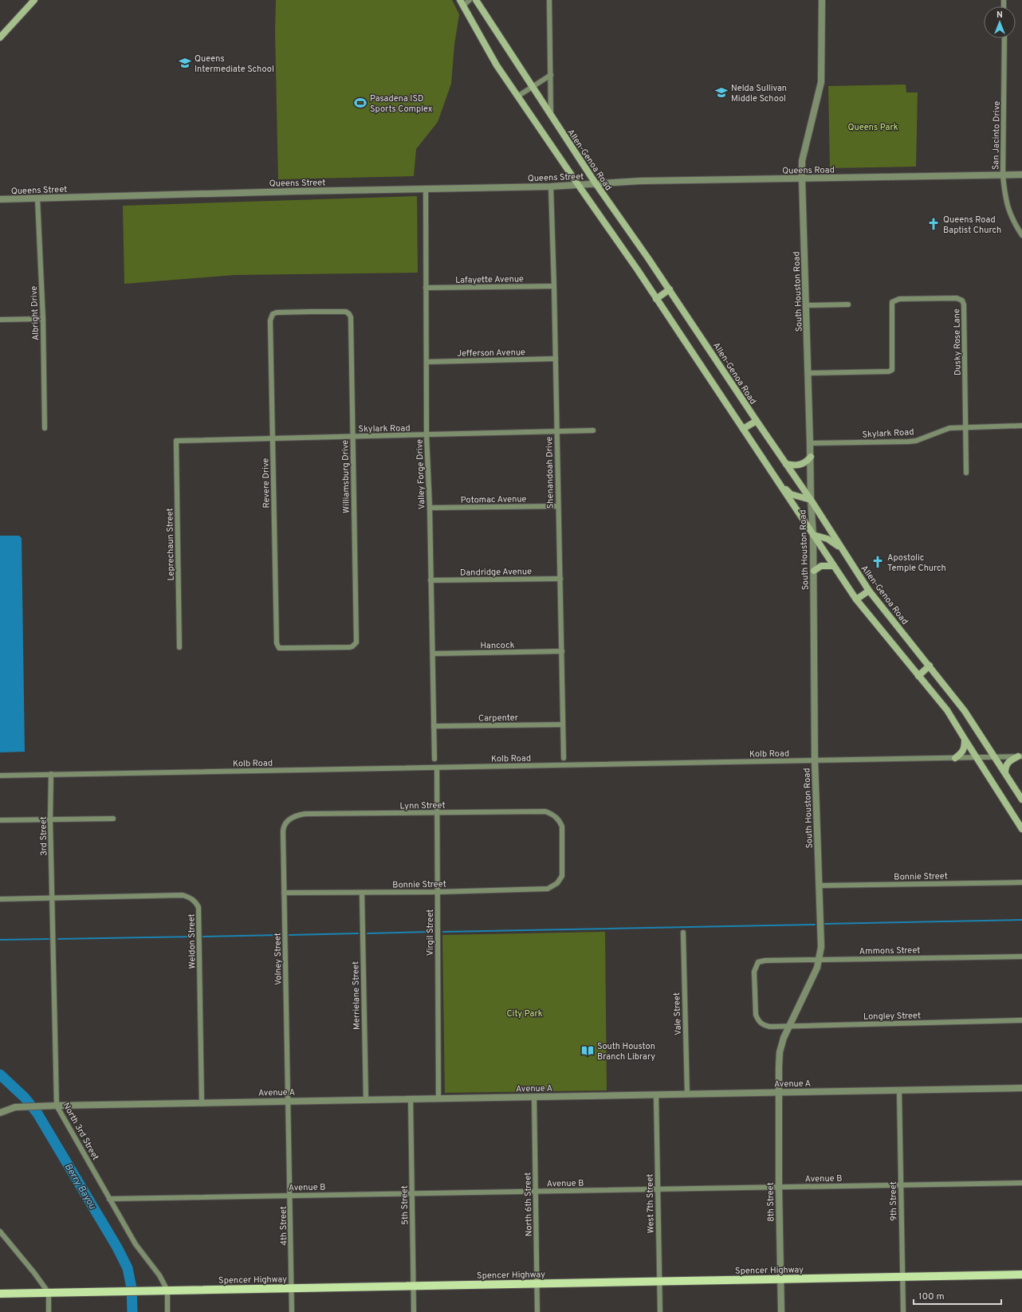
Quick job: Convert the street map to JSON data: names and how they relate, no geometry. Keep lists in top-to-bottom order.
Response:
{
  "streets": {
    "main road": ["Allen-Genoa Road", "Spencer Highway"],
    "street": [
      "San Jacinto Drive",
      "Queens Road",
      "Queens Street",
      "Lafayette Avenue",
      "South Houston Road",
      "Albright Drive",
      "Dusky Rose Lane",
      "Jefferson Avenue",
      "Skylark Road",
      "Shenandoah Drive",
      "Valley Forge Drive",
      "Williamsburg Drive",
      "Revere Drive",
      "Potomac Avenue",
      "Leprechaun Street",
      "Dandridge Avenue",
      "Hancock",
      "Carpenter",
      "Kolb Road",
      "Lynn Street",
      "3rd Street",
      "Bonnie Street",
      "Virgil Street",
      "Weldon Street",
      "Ammons Street",
      "Volney Street",
      "Merrielane Street",
      "Vale Street",
      "Longley Street",
      "Avenue A",
      "North 3rd Street",
      "Avenue B",
      "9th Street",
      "8th Street",
      "West 7th Street",
      "North 6th Street",
      "5th Street",
      "4th Street"
    ]
  },
  "crossings": [
    ["San Jacinto Drive", "Queens Road"],
    ["Allen-Genoa Road", "Queens Road"],
    ["Allen-Genoa Road", "Queens Street"],
    ["Allen-Genoa Road", "South Houston Road"],
    ["Allen-Genoa Road", "Kolb Road"],
    ["Queens Road", "Queens Street"],
    ["Queens Road", "South Houston Road"],
    ["Queens Street", "Albright Drive"],
    ["Queens Street", "Shenandoah Drive"],
    ["Queens Street", "Valley Forge Drive"],
    ["Lafayette Avenue", "Shenandoah Drive"],
    ["Lafayette Avenue", "Valley Forge Drive"],
    ["South Houston Road", "Dusky Rose Lane"],
    ["South Houston Road", "Skylark Road"],
    ["South Houston Road", "Kolb Road"],
    ["South Houston Road", "Bonnie Street"],
    ["South Houston Road", "Ammons Street"],
    ["South Houston Road", "Longley Street"],
    ["South Houston Road", "Avenue A"],
    ["South Houston Road", "8th Street"],
    ["Dusky Rose Lane", "Skylark Road"],
    ["Jefferson Avenue", "Shenandoah Drive"],
    ["Jefferson Avenue", "Valley Forge Drive"],
    ["Skylark Road", "Shenandoah Drive"],
    ["Skylark Road", "Valley Forge Drive"],
    ["Skylark Road", "Williamsburg Drive"],
    ["Skylark Road", "Revere Drive"],
    ["Skylark Road", "Leprechaun Street"],
    ["Shenandoah Drive", "Potomac Avenue"],
    ["Shenandoah Drive", "Dandridge Avenue"],
    ["Shenandoah Drive", "Hancock"],
    ["Shenandoah Drive", "Carpenter"],
    ["Valley Forge Drive", "Potomac Avenue"],
    ["Valley Forge Drive", "Dandridge Avenue"],
    ["Valley Forge Drive", "Hancock"],
    ["Valley Forge Drive", "Carpenter"],
    ["Williamsburg Drive", "Revere Drive"],
    ["Kolb Road", "3rd Street"],
    ["Kolb Road", "Virgil Street"],
    ["Lynn Street", "Bonnie Street"],
    ["Lynn Street", "Virgil Street"],
    ["Lynn Street", "Volney Street"],
    ["3rd Street", "Weldon Street"],
    ["3rd Street", "North 3rd Street"],
    ["Bonnie Street", "Virgil Street"],
    ["Bonnie Street", "Volney Street"],
    ["Bonnie Street", "Merrielane Street"],
    ["Virgil Street", "Avenue A"],
    ["Weldon Street", "Avenue A"],
    ["Weldon Street", "North 3rd Street"],
    ["Ammons Street", "Longley Street"],
    ["Volney Street", "Avenue A"],
    ["Volney Street", "4th Street"],
    ["Merrielane Street", "Avenue A"],
    ["Vale Street", "Avenue A"],
    ["Avenue A", "North 3rd Street"],
    ["Avenue A", "9th Street"],
    ["Avenue A", "8th Street"],
    ["Avenue A", "West 7th Street"],
    ["Avenue A", "North 6th Street"],
    ["Avenue A", "5th Street"],
    ["Avenue A", "4th Street"],
    ["North 3rd Street", "Avenue B"],
    ["North 3rd Street", "Spencer Highway"],
    ["Avenue B", "9th Street"],
    ["Avenue B", "8th Street"],
    ["Avenue B", "West 7th Street"],
    ["Avenue B", "North 6th Street"],
    ["Avenue B", "5th Street"],
    ["Avenue B", "4th Street"],
    ["9th Street", "Spencer Highway"],
    ["8th Street", "Spencer Highway"],
    ["West 7th Street", "Spencer Highway"],
    ["North 6th Street", "Spencer Highway"],
    ["5th Street", "Spencer Highway"],
    ["4th Street", "Spencer Highway"]
  ],
  "water": ["Berry Bayou"],
  "parks": ["Queens Park", "City Park"],
  "places": {
    "school or university": ["Queens Intermediate School", "Nelda Sullivan Middle School"],
    "sports": ["Pasadena ISD Sports Complex"],
    "church": ["Queens Road Baptist Church", "Apostolic Temple Church"],
    "library": ["South Houston Branch Library"]
  },
  "scale_bar": "100 m",
  "north": "top"
}
